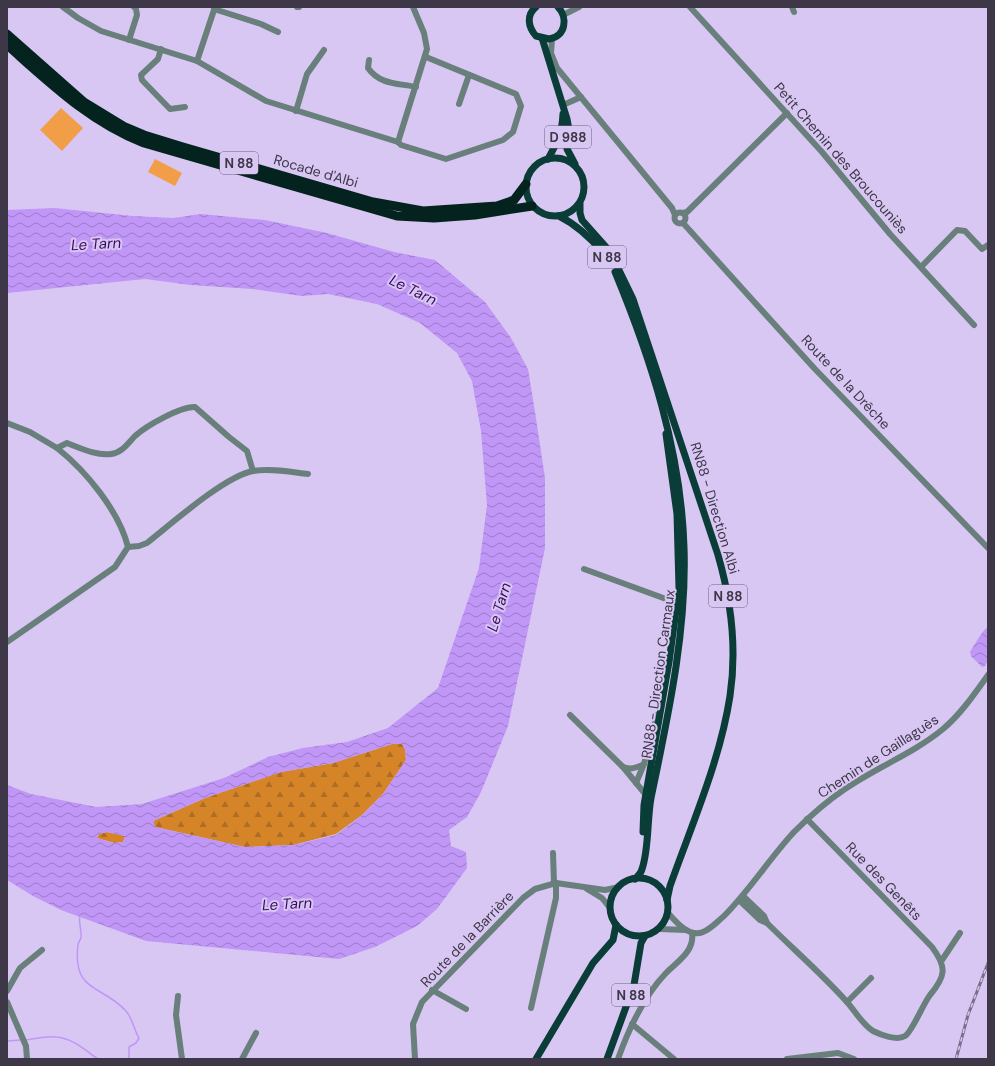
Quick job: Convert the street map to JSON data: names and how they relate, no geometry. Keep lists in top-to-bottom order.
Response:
{
  "streets": {
    "highway": ["N 88", "Rocade d'Albi"],
    "main road": ["D 988", "RN88 - Direction Albi", "RN88 - Direction Carmaux"],
    "street": [
      "Petit Chemin des Broucouniès",
      "Route de la Drêche",
      "Chemin de Gaillaguès",
      "Rue des Genêts",
      "Route de la Barrière"
    ]
  },
  "crossings": [
    ["D 988", "Rocade d'Albi"],
    ["D 988", "RN88 - Direction Albi"],
    ["D 988", "RN88 - Direction Carmaux"],
    ["N 88", "RN88 - Direction Albi"],
    ["N 88", "RN88 - Direction Carmaux"],
    ["N 88", "Chemin de Gaillaguès"],
    ["N 88", "Route de la Barrière"],
    ["Rocade d'Albi", "RN88 - Direction Albi"],
    ["Rocade d'Albi", "RN88 - Direction Carmaux"],
    ["RN88 - Direction Albi", "RN88 - Direction Carmaux"],
    ["RN88 - Direction Albi", "Chemin de Gaillaguès"],
    ["RN88 - Direction Albi", "Route de la Barrière"],
    ["RN88 - Direction Carmaux", "Chemin de Gaillaguès"],
    ["RN88 - Direction Carmaux", "Route de la Barrière"],
    ["Chemin de Gaillaguès", "Rue des Genêts"],
    ["Chemin de Gaillaguès", "Route de la Barrière"]
  ],
  "water": ["Le Tarn"]
}
